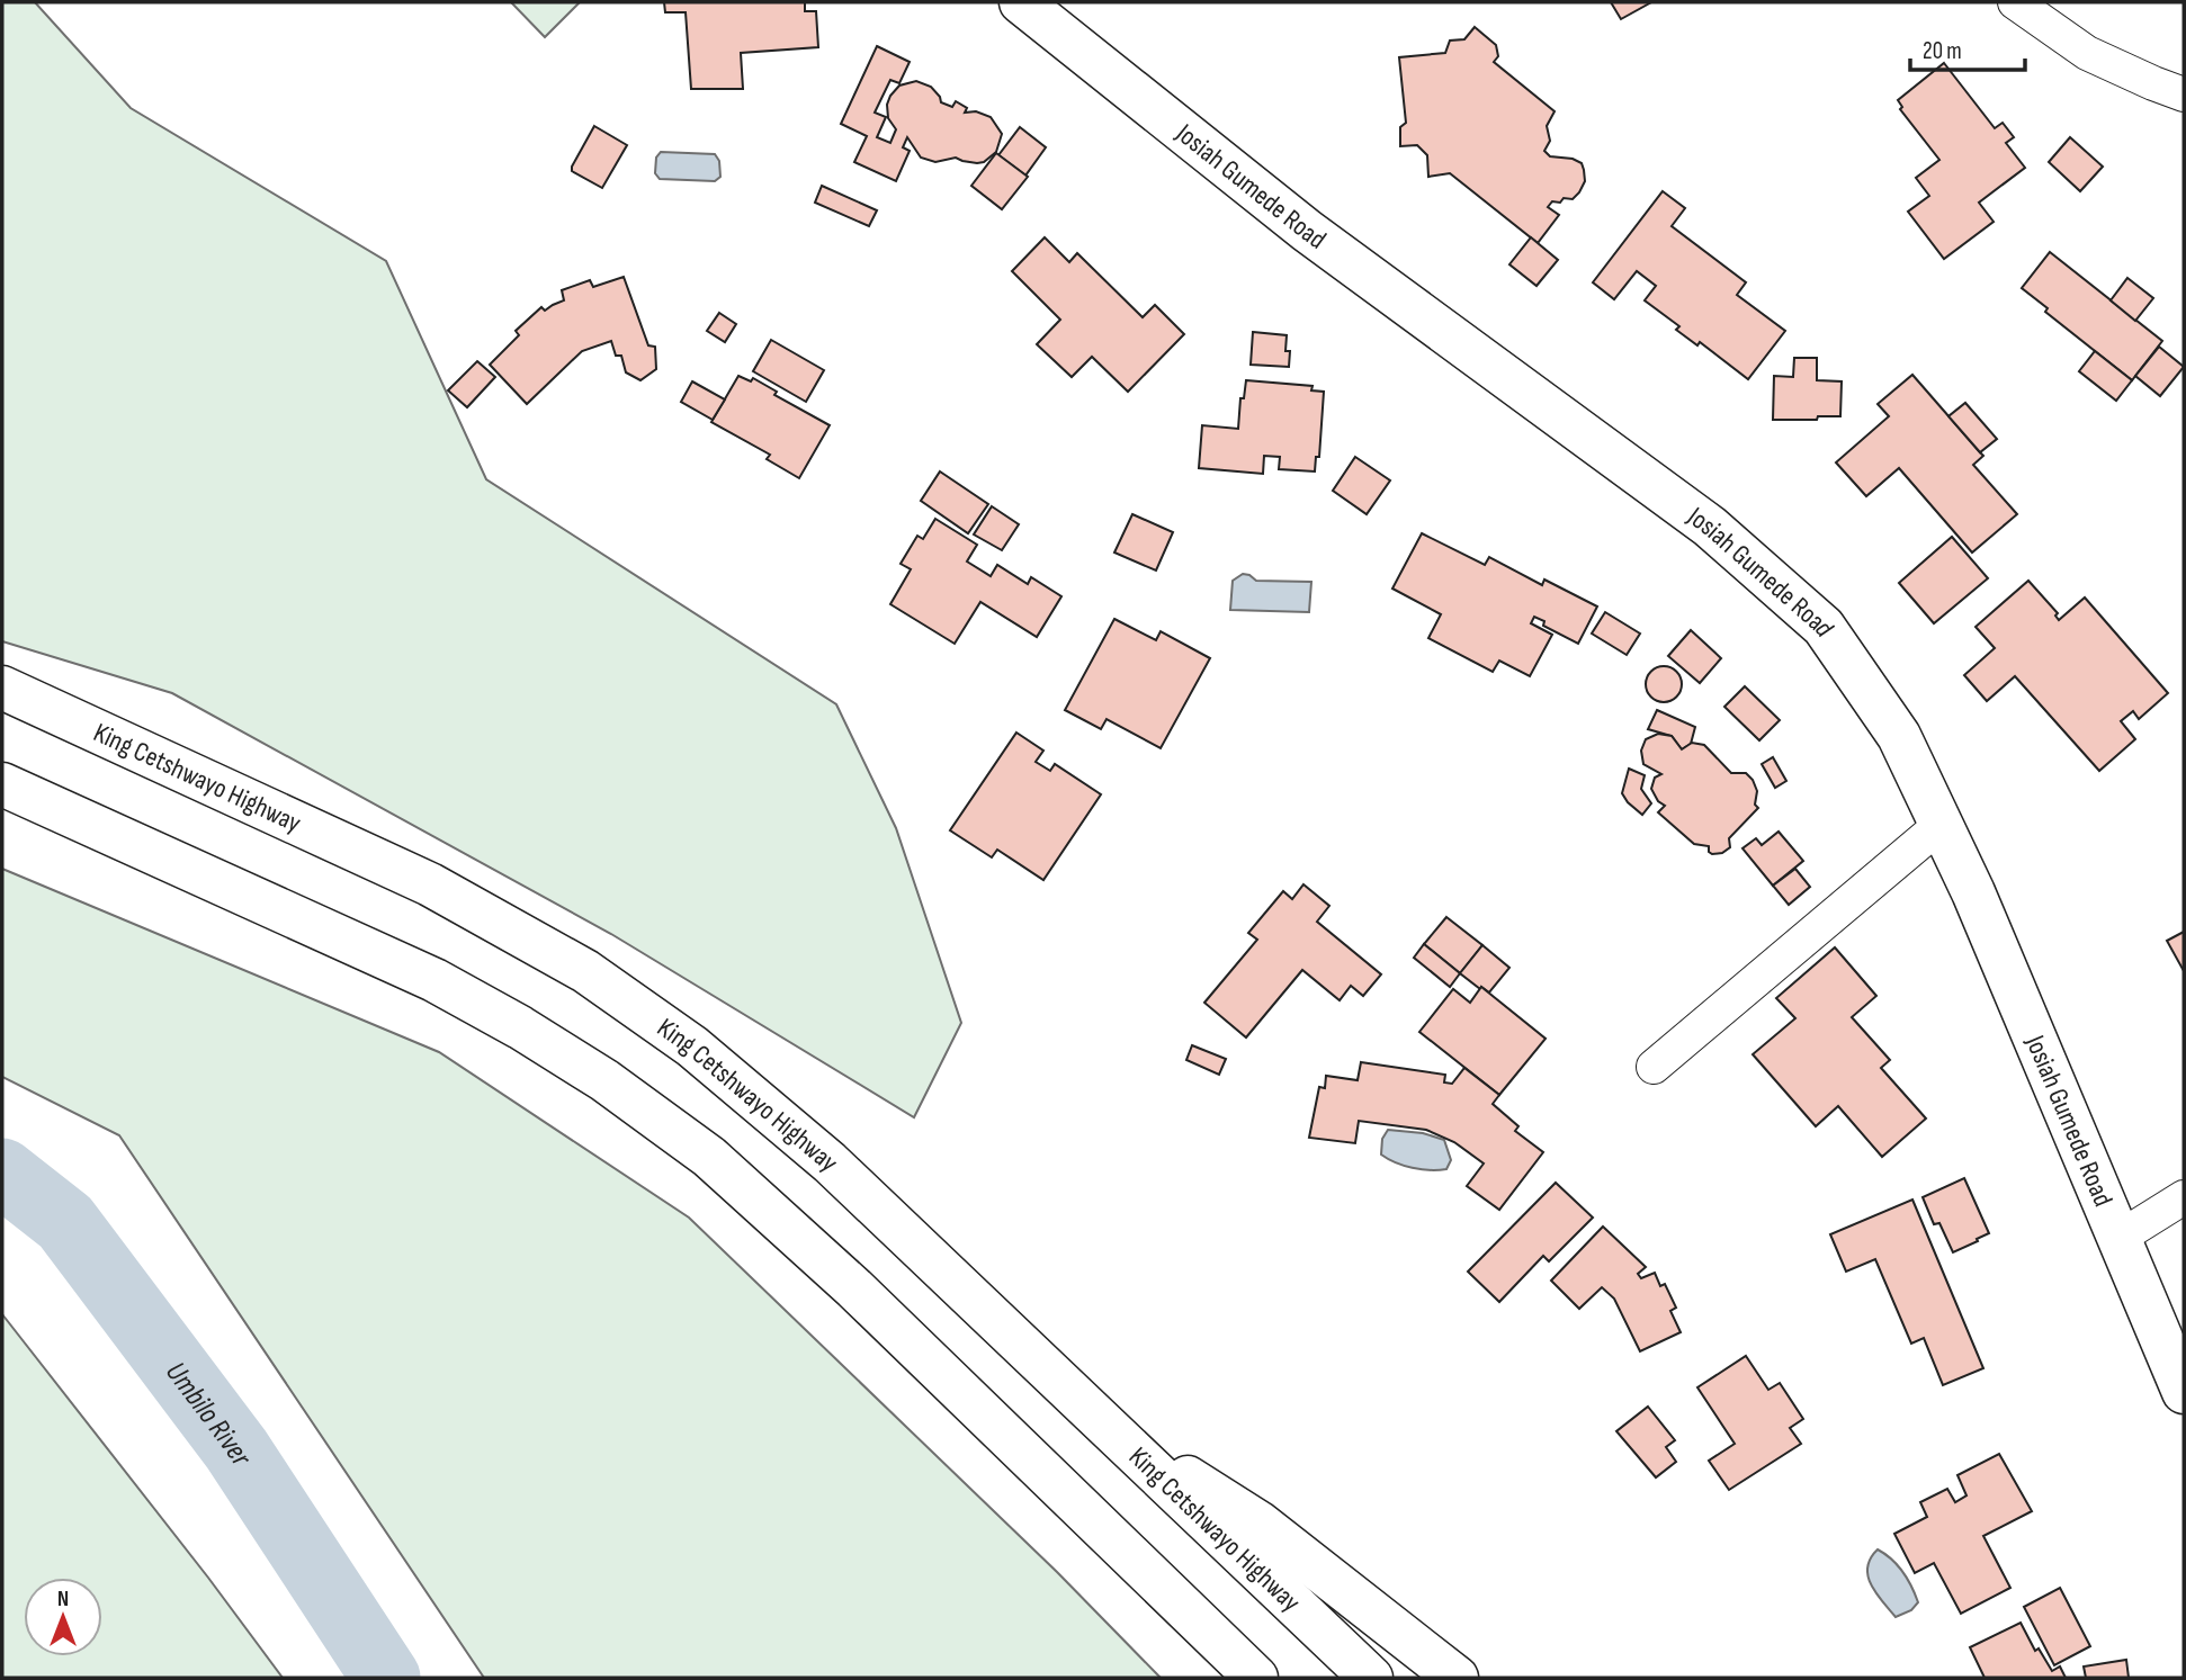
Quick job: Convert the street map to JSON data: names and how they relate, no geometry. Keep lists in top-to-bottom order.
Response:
{
  "streets": {
    "main road": ["Josiah Gumede Road", "King Cetshwayo Highway"]
  },
  "water": ["Umbilo River"],
  "scale_bar": "20 m",
  "north": "top"
}
